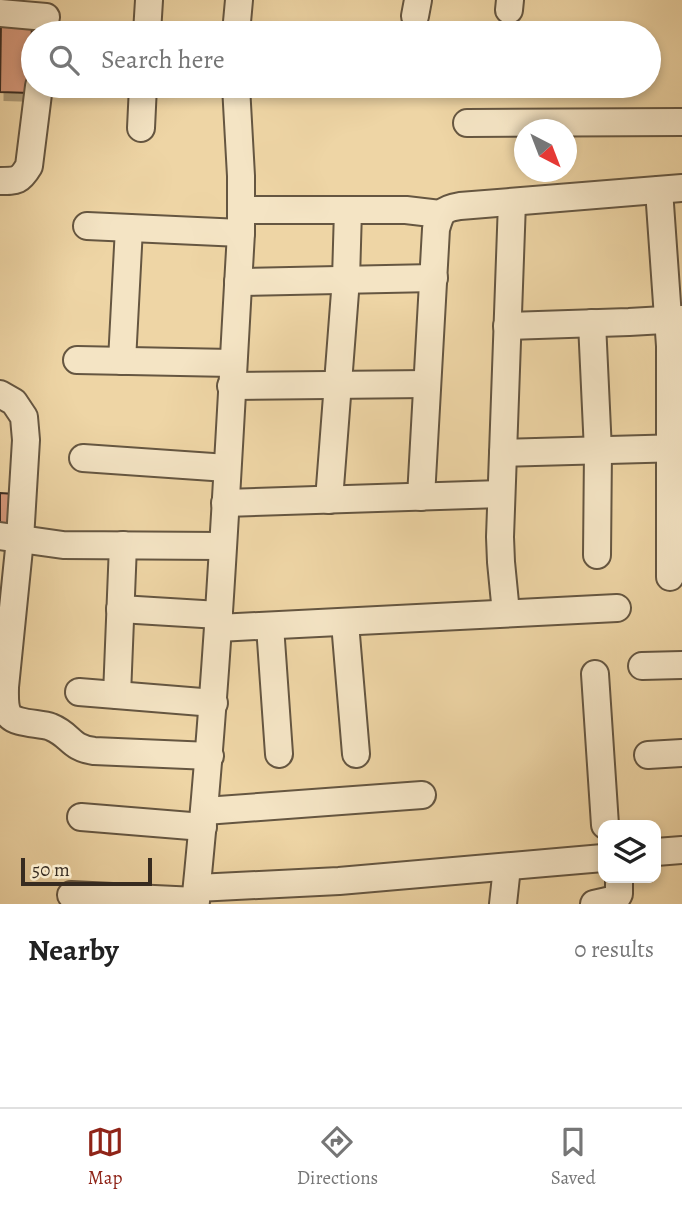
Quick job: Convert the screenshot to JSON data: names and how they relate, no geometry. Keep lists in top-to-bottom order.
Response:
{
  "scale_bar": "50 m",
  "north": "bottom right",
  "page": {
    "search": "Search here",
    "scale": "50 m",
    "heading": ["Nearby", "0 results"],
    "nav": ["Map", "Directions", "Saved"]
  }
}
